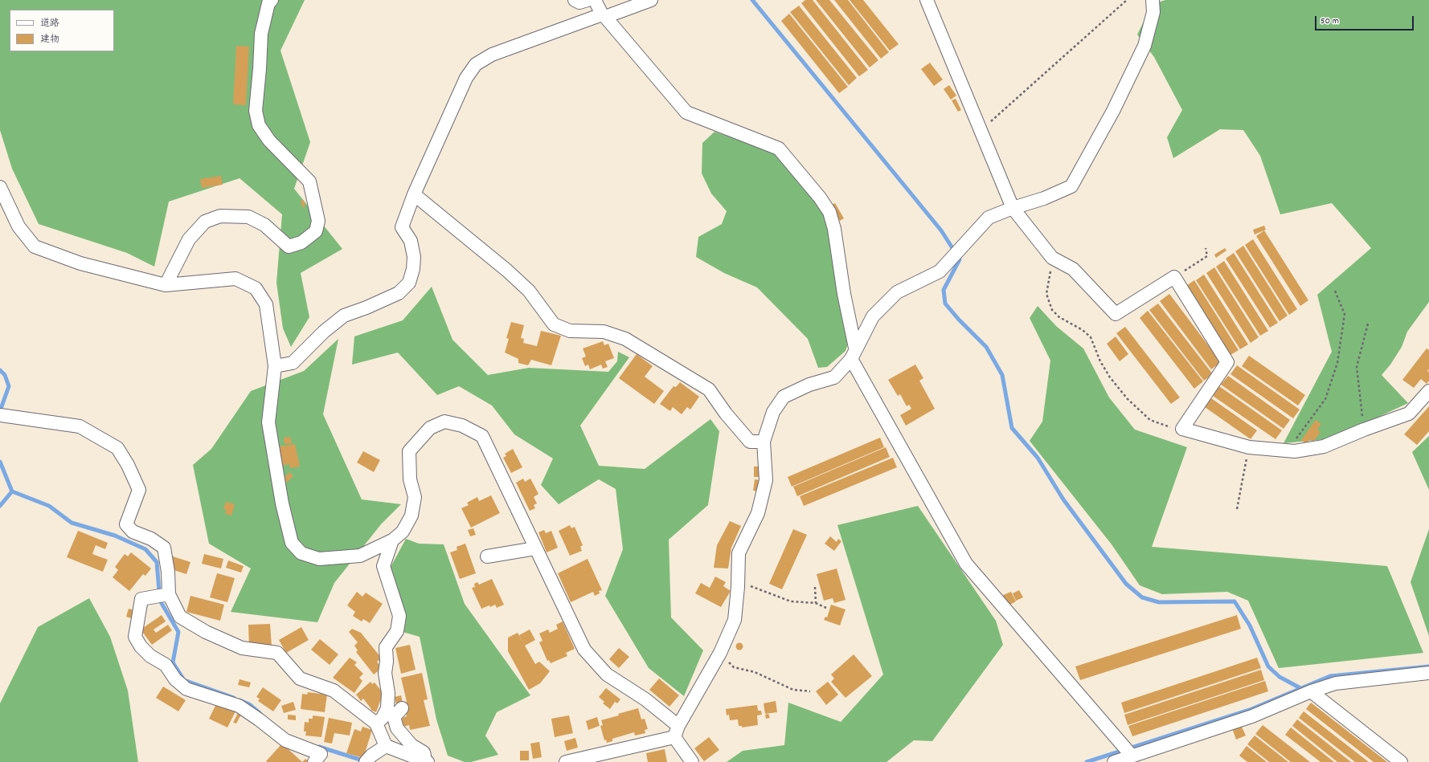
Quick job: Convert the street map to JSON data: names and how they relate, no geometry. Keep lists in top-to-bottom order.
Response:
{
  "legend": ["道路", "建物"],
  "scale_bar": "50 m"
}
